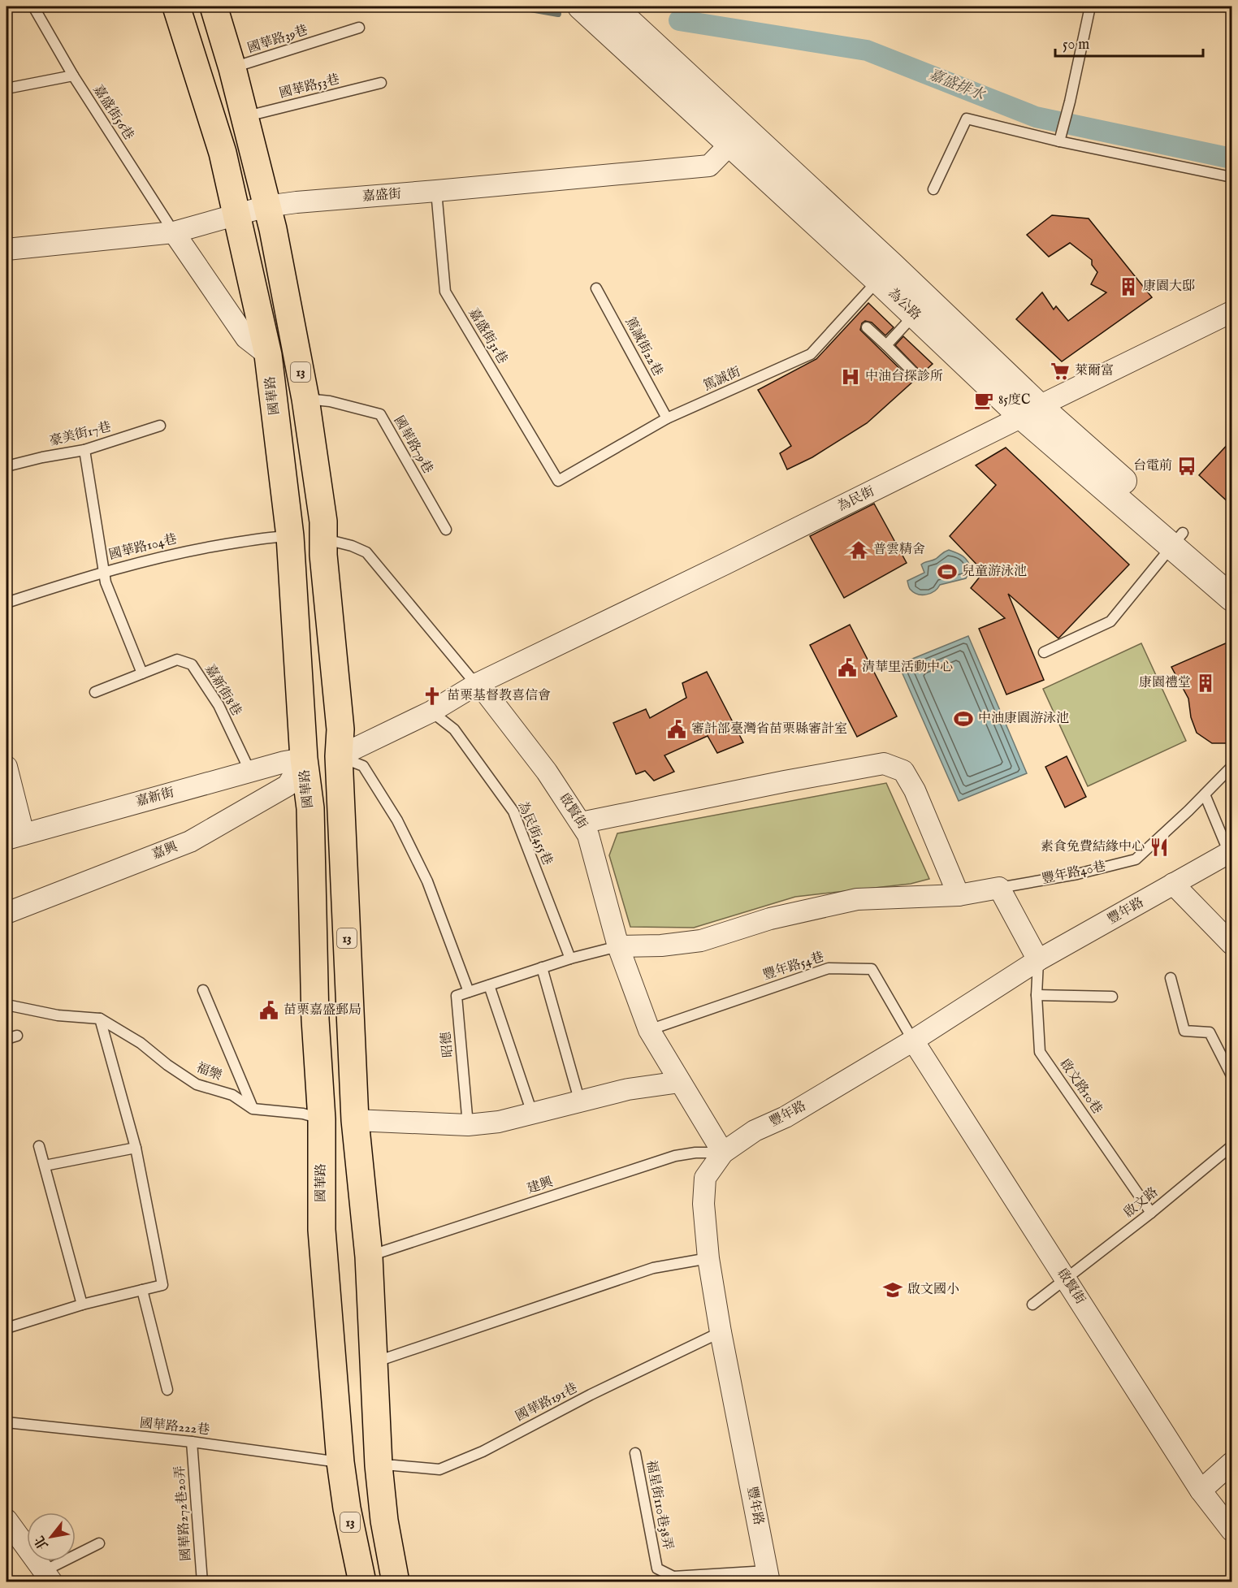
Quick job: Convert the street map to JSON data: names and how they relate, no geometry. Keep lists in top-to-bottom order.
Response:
{
  "streets": {
    "main road": ["13", "國華路"],
    "street": [
      "嘉盛街",
      "為公路",
      "為民街",
      "嘉新街",
      "啟賢街",
      "嘉興",
      "豐年路"
    ],
    "lane": [
      "國華路39巷",
      "國華路53巷",
      "嘉盛街56巷",
      "嘉盛街31巷",
      "篤誠街22巷",
      "篤誠街",
      "豪美街17巷",
      "國華路79巷",
      "國華路104巷",
      "嘉新街8巷",
      "為民街455巷",
      "豐年路40巷",
      "豐年路54巷",
      "昭德",
      "福樂",
      "啟文路10巷",
      "建興",
      "啟文路",
      "國華路191巷",
      "國華路222巷",
      "福星街110巷38弄",
      "國華路272巷20弄"
    ]
  },
  "crossings": [
    ["國華路39巷", "13"],
    ["國華路53巷", "13"],
    ["嘉盛街56巷", "嘉盛街"],
    ["嘉盛街", "為公路"],
    ["嘉盛街", "嘉盛街31巷"],
    ["嘉盛街", "13"],
    ["嘉盛街", "國華路"],
    ["為公路", "篤誠街"],
    ["為公路", "為民街"],
    ["嘉盛街31巷", "篤誠街"],
    ["篤誠街22巷", "篤誠街"],
    ["13", "國華路79巷"],
    ["13", "為民街"],
    ["13", "啟賢街"],
    ["13", "建興"],
    ["13", "國華路191巷"],
    ["國華路", "國華路104巷"],
    ["國華路", "嘉新街"],
    ["國華路", "嘉興"],
    ["國華路", "福樂"],
    ["國華路", "國華路222巷"],
    ["為民街", "啟賢街"],
    ["為民街", "為民街455巷"],
    ["嘉新街8巷", "嘉新街"],
    ["嘉新街", "嘉興"],
    ["啟賢街", "豐年路"],
    ["啟賢街", "豐年路54巷"],
    ["啟賢街", "建興"],
    ["啟賢街", "啟文路"],
    ["豐年路", "豐年路54巷"],
    ["豐年路", "啟文路10巷"],
    ["豐年路", "建興"],
    ["豐年路", "國華路191巷"],
    ["啟文路10巷", "啟文路"],
    ["國華路222巷", "國華路272巷20弄"]
  ],
  "water": ["嘉盛排水"],
  "places": {
    "building": ["康園大邸", "康園禮堂"],
    "supermarket": ["萊爾富"],
    "hospital": ["中油台探診所"],
    "cafe": ["85度C"],
    "bus stop": ["台電前"],
    "temple": ["普雲精舍"],
    "sports": ["兒童游泳池", "中油康園游泳池"],
    "public building": ["清華里活動中心", "審計部臺灣省苗栗縣審計室", "苗栗嘉盛郵局"],
    "church": ["苗栗基督教喜信會"],
    "restaurant": ["素食免費結緣中心"],
    "school or university": ["啟文國小"]
  },
  "scale_bar": "50 m",
  "north": "bottom left"
}
